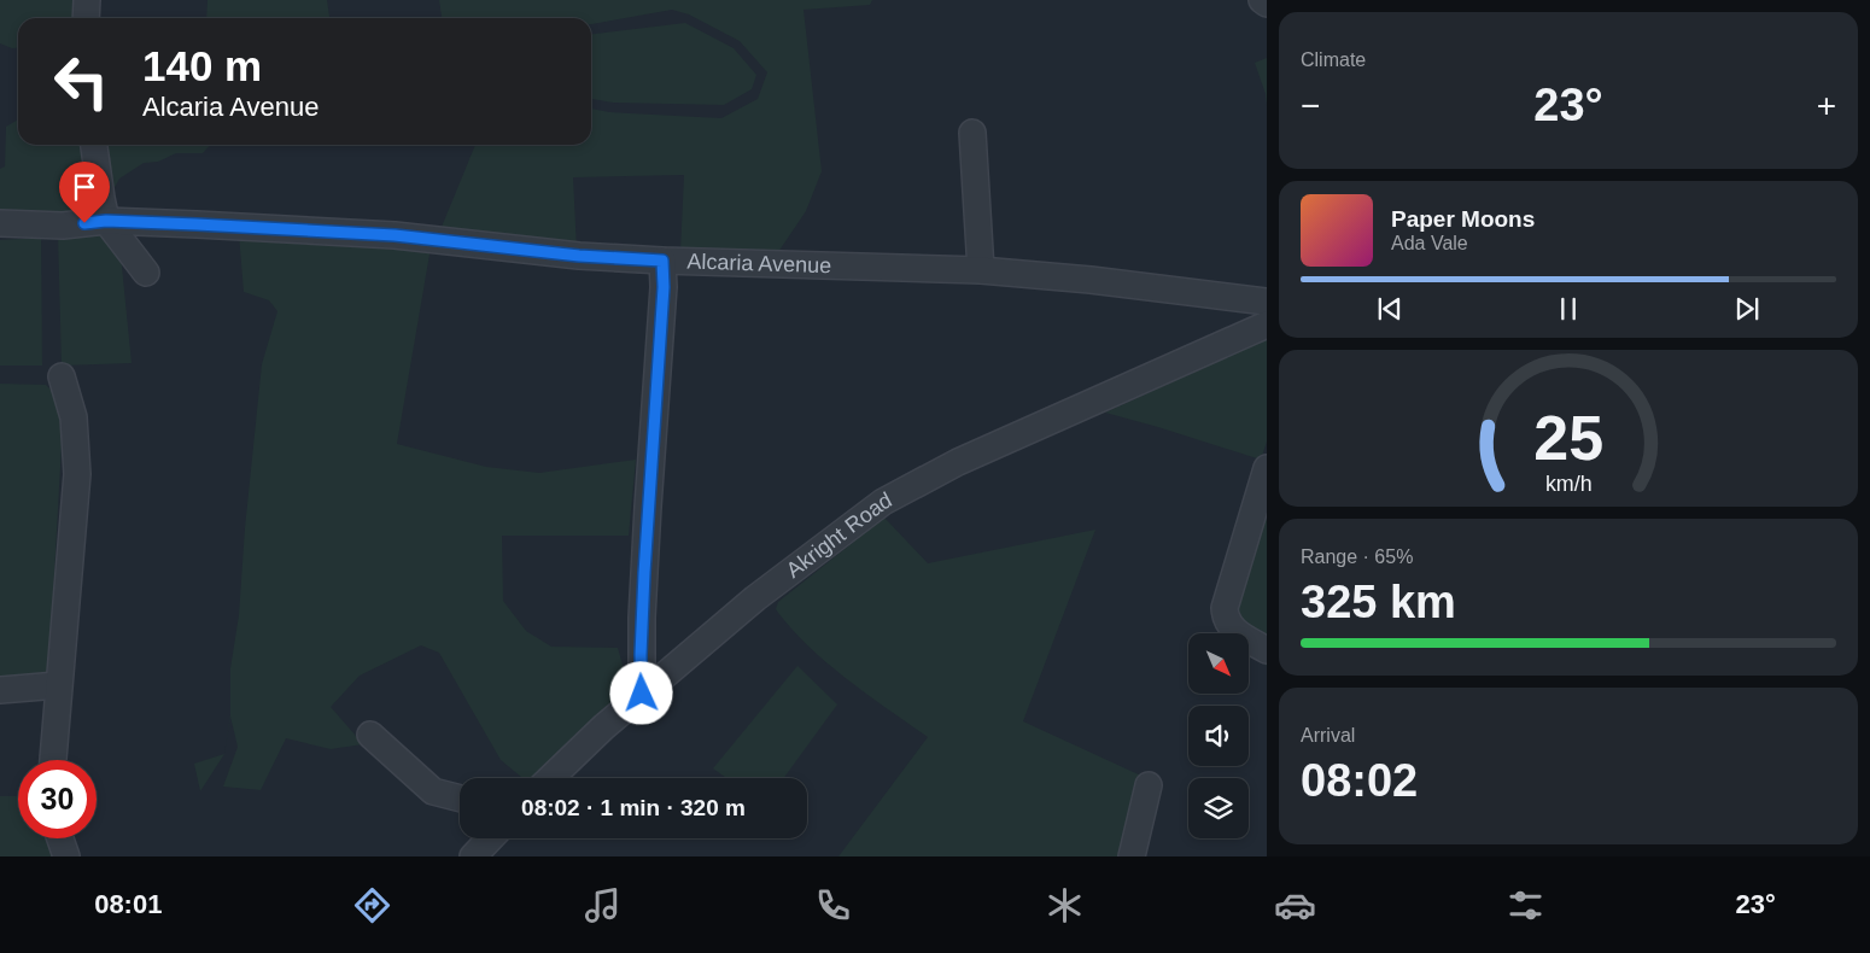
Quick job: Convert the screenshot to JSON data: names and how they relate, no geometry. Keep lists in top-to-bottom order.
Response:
{
  "streets": {
    "street": ["Alcaria Avenue", "Akright Road"]
  },
  "north": "bottom right",
  "page": {
    "tile": [
      "Climate",
      ["Range · 65%", "325 km"],
      ["Arrival", "08:02"]
    ],
    "turn": ["140 m", "Alcaria Avenue"],
    "heat": ["−", "23°", "+"],
    "song": ["Paper Moons", "Ada Vale"],
    "limit": "30",
    "trip": "08:02 · 1 min · 320 m",
    "tabs": ["08:01", "23°"],
    "gauge": ["25", "km/h"]
  }
}
